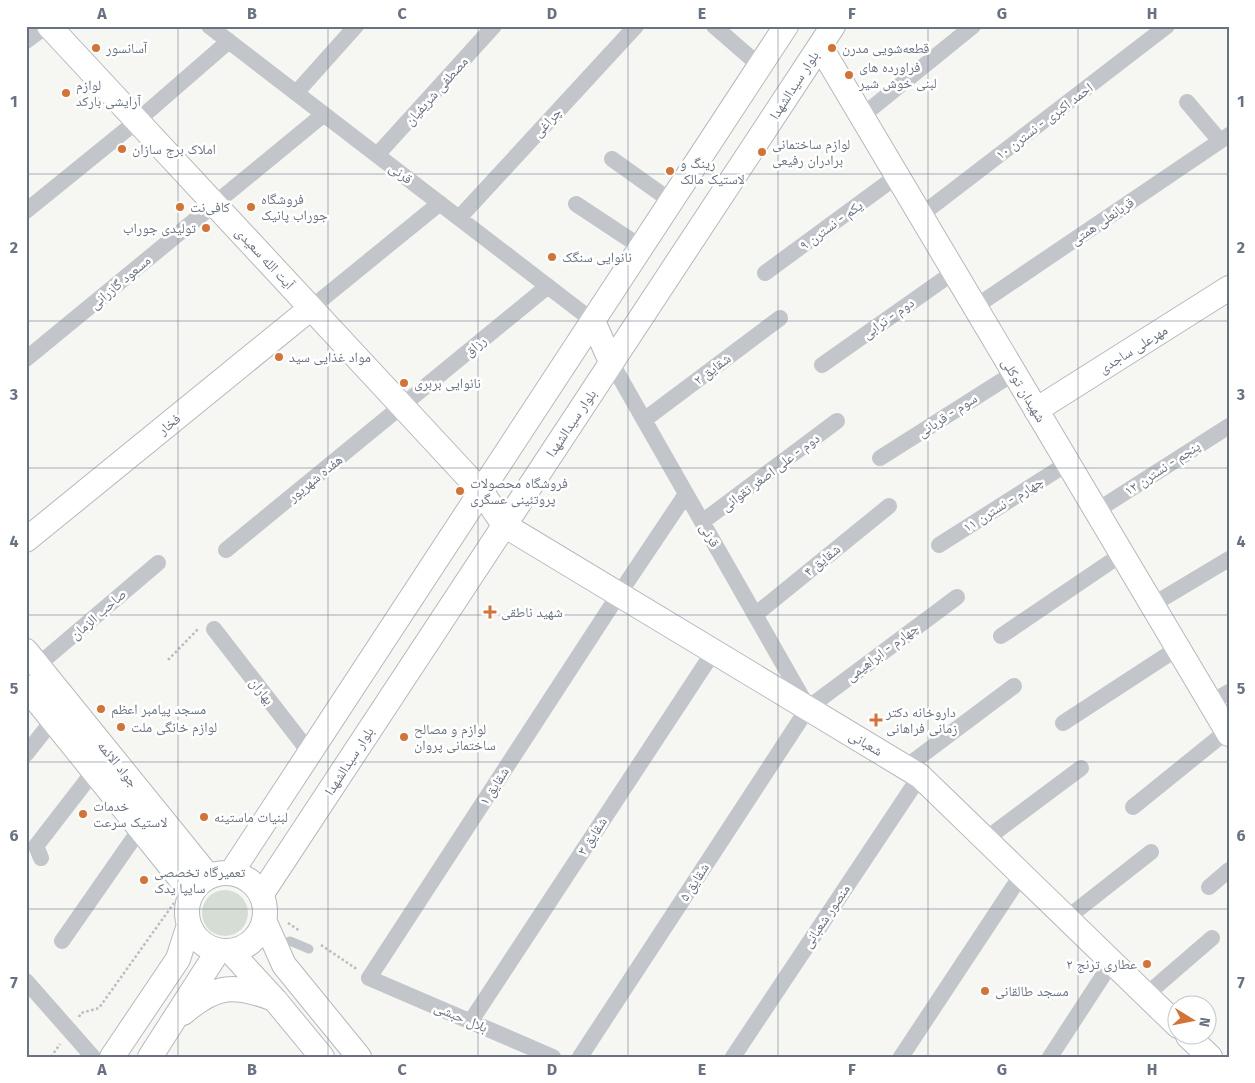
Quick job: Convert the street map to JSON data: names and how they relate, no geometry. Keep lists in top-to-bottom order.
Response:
{
  "streets": {
    "main road": [
      "بلوار سیدالشهدا",
      "آیت الله سعیدی",
      "مهرعلی ساجدی",
      "شهیدان توکلی",
      "فخار",
      "شعبانی",
      "جواد الائمه"
    ],
    "street": [
      "مصطفی شریفیان",
      "احمد اکبری - نسترن ۱۰",
      "چراغی",
      "قرنی",
      "قربانعلی همتی",
      "یکم - نسترن ۹",
      "مسعود گازرانی",
      "دوم - ترابی",
      "رزاق",
      "شقایق ۲",
      "سوم - قربانی",
      "پنجم - نسترن ۱۲",
      "دوم - علی اصغر تقوائی",
      "هفده شهریور",
      "چهارم - نسترن ۱۱",
      "شقایق ۴",
      "صاحب الزمان",
      "چهارم - ابراهیمی",
      "بهاران",
      "شقایق ۱",
      "شقایق ۳",
      "شقایق ۵",
      "منصور شعبانی",
      "بلال حبشی"
    ]
  },
  "crossings": [
    ["بلوار سیدالشهدا", "قرنی"],
    ["بلوار سیدالشهدا", "آیت الله سعیدی"],
    ["بلوار سیدالشهدا", "شهیدان توکلی"],
    ["بلوار سیدالشهدا", "شعبانی"],
    ["بلوار سیدالشهدا", "جواد الائمه"],
    ["مصطفی شریفیان", "قرنی"],
    ["احمد اکبری - نسترن ۱۰", "شهیدان توکلی"],
    ["چراغی", "قرنی"],
    ["قرنی", "مسعود گازرانی"],
    ["قرنی", "رزاق"],
    ["قرنی", "شقایق ۲"],
    ["قرنی", "دوم - علی اصغر تقوائی"],
    ["قرنی", "شقایق ۴"],
    ["قرنی", "چهارم - ابراهیمی"],
    ["قرنی", "شعبانی"],
    ["قرنی", "شقایق ۱"],
    ["قرنی", "شقایق ۵"],
    ["قربانعلی همتی", "شهیدان توکلی"],
    ["یکم - نسترن ۹", "شهیدان توکلی"],
    ["آیت الله سعیدی", "مسعود گازرانی"],
    ["آیت الله سعیدی", "رزاق"],
    ["آیت الله سعیدی", "فخار"],
    ["آیت الله سعیدی", "هفده شهریور"],
    ["آیت الله سعیدی", "شعبانی"],
    ["دوم - ترابی", "شهیدان توکلی"],
    ["رزاق", "هفده شهریور"],
    ["مهرعلی ساجدی", "شهیدان توکلی"],
    ["شهیدان توکلی", "سوم - قربانی"],
    ["شهیدان توکلی", "پنجم - نسترن ۱۲"],
    ["شهیدان توکلی", "چهارم - نسترن ۱۱"],
    ["صاحب الزمان", "جواد الائمه"],
    ["چهارم - ابراهیمی", "شعبانی"],
    ["چهارم - ابراهیمی", "شقایق ۵"],
    ["شعبانی", "شقایق ۱"],
    ["شعبانی", "شقایق ۳"],
    ["شعبانی", "شقایق ۵"],
    ["شعبانی", "منصور شعبانی"],
    ["شقایق ۱", "بلال حبشی"],
    ["شقایق ۳", "بلال حبشی"]
  ],
  "places": {
    "other": [
      "آسانسور",
      "قطعه‌شویی مدرن",
      "فراورده های لبنی خوش شیر",
      "لوازم آرایشی بارکد",
      "املاک برج سازان",
      "لوازم ساختمانی برادران رفیعی",
      "رینگ و لاستیک مالک",
      "کافی‌نت",
      "فروشگاه جوراب پانیک",
      "تولیدی جوراب",
      "نانوایی سنگک",
      "مواد غذایی سید",
      "نانوایی بربری",
      "فروشگاه محصولات پروتئینی عسگری",
      "مسجد پیامبر اعظم",
      "لوازم خانگی ملت",
      "لوازم و مصالح ساختمانی پروان",
      "خدمات لاستیک سرعت",
      "لبنیات ماستینه",
      "تعمیرگاه تخصصی سایپا یدک",
      "عطاری ترنج ۲",
      "مسجد طالقانی"
    ],
    "health": ["شهید ناطقی", "داروخانه دکتر زمانی فراهانی"]
  },
  "north": "right",
  "grid": {
    "columns": [
      "A",
      "B",
      "C",
      "D",
      "E",
      "F",
      "G",
      "H"
    ],
    "rows": [
      "1",
      "2",
      "3",
      "4",
      "5",
      "6",
      "7"
    ]
  }
}
